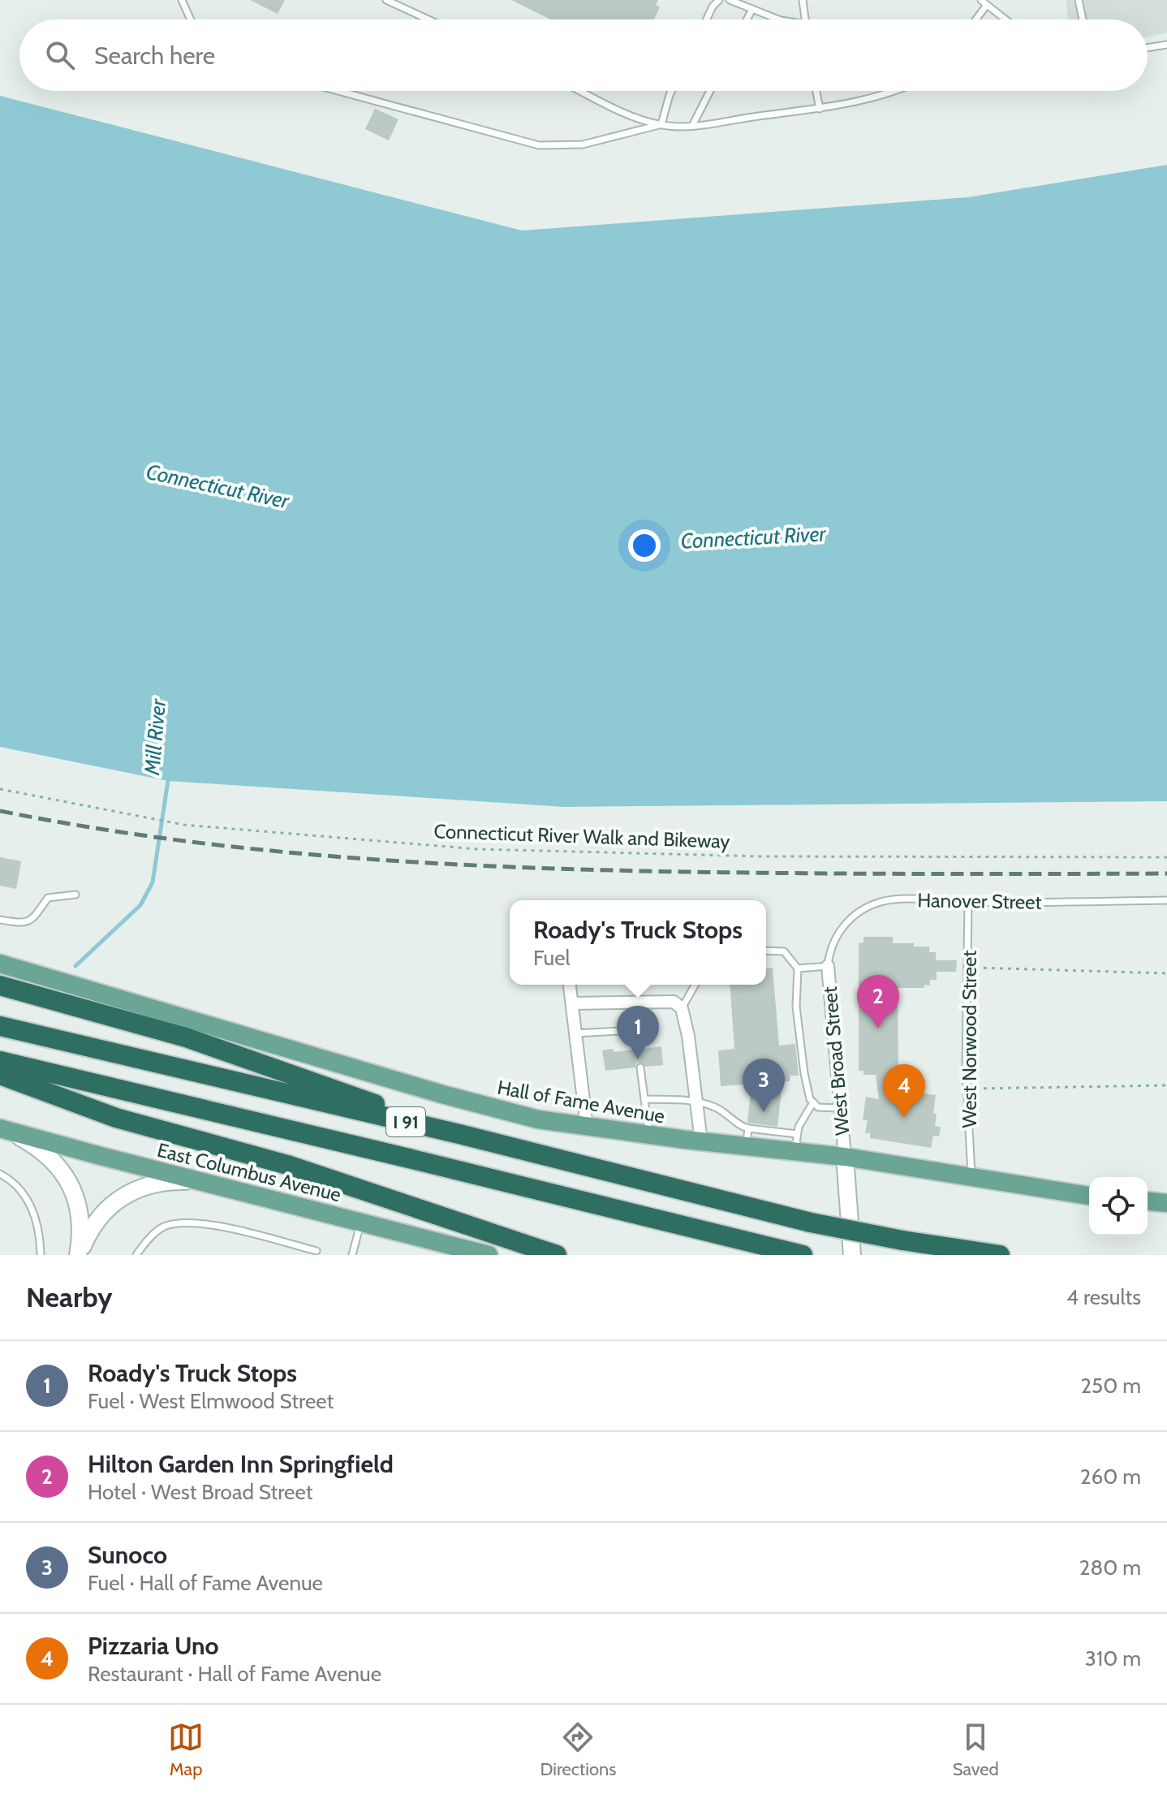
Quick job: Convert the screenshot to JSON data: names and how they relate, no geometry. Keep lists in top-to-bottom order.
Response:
{
  "streets": {
    "highway": ["I 91"],
    "main road": ["Hall of Fame Avenue", "East Columbus Avenue"],
    "street": ["West Broad Street"],
    "lane": ["Hanover Street", "West Norwood Street"],
    "path": ["Connecticut River Walk and Bikeway"]
  },
  "crossings": [
    ["Hanover Street", "West Norwood Street"],
    ["Hanover Street", "West Broad Street"],
    ["West Norwood Street", "Hall of Fame Avenue"],
    ["West Broad Street", "Hall of Fame Avenue"]
  ],
  "water": ["Connecticut River", "Mill River"],
  "page": {
    "search": "Search here",
    "popup": ["Roady's Truck Stops", "Fuel"],
    "pins": [
      "2",
      "1",
      "3",
      "4"
    ],
    "heading": ["Nearby", "4 results"],
    "list": [
      {
        "mark": "1",
        "name": "Roady's Truck Stops",
        "note": "Fuel · West Elmwood Street",
        "value": "250 m"
      },
      {
        "mark": "2",
        "name": "Hilton Garden Inn Springfield",
        "note": "Hotel · West Broad Street",
        "value": "260 m"
      },
      {
        "mark": "3",
        "name": "Sunoco",
        "note": "Fuel · Hall of Fame Avenue",
        "value": "280 m"
      },
      {
        "mark": "4",
        "name": "Pizzaria Uno",
        "note": "Restaurant · Hall of Fame Avenue",
        "value": "310 m"
      }
    ],
    "nav": ["Map", "Directions", "Saved"]
  }
}
